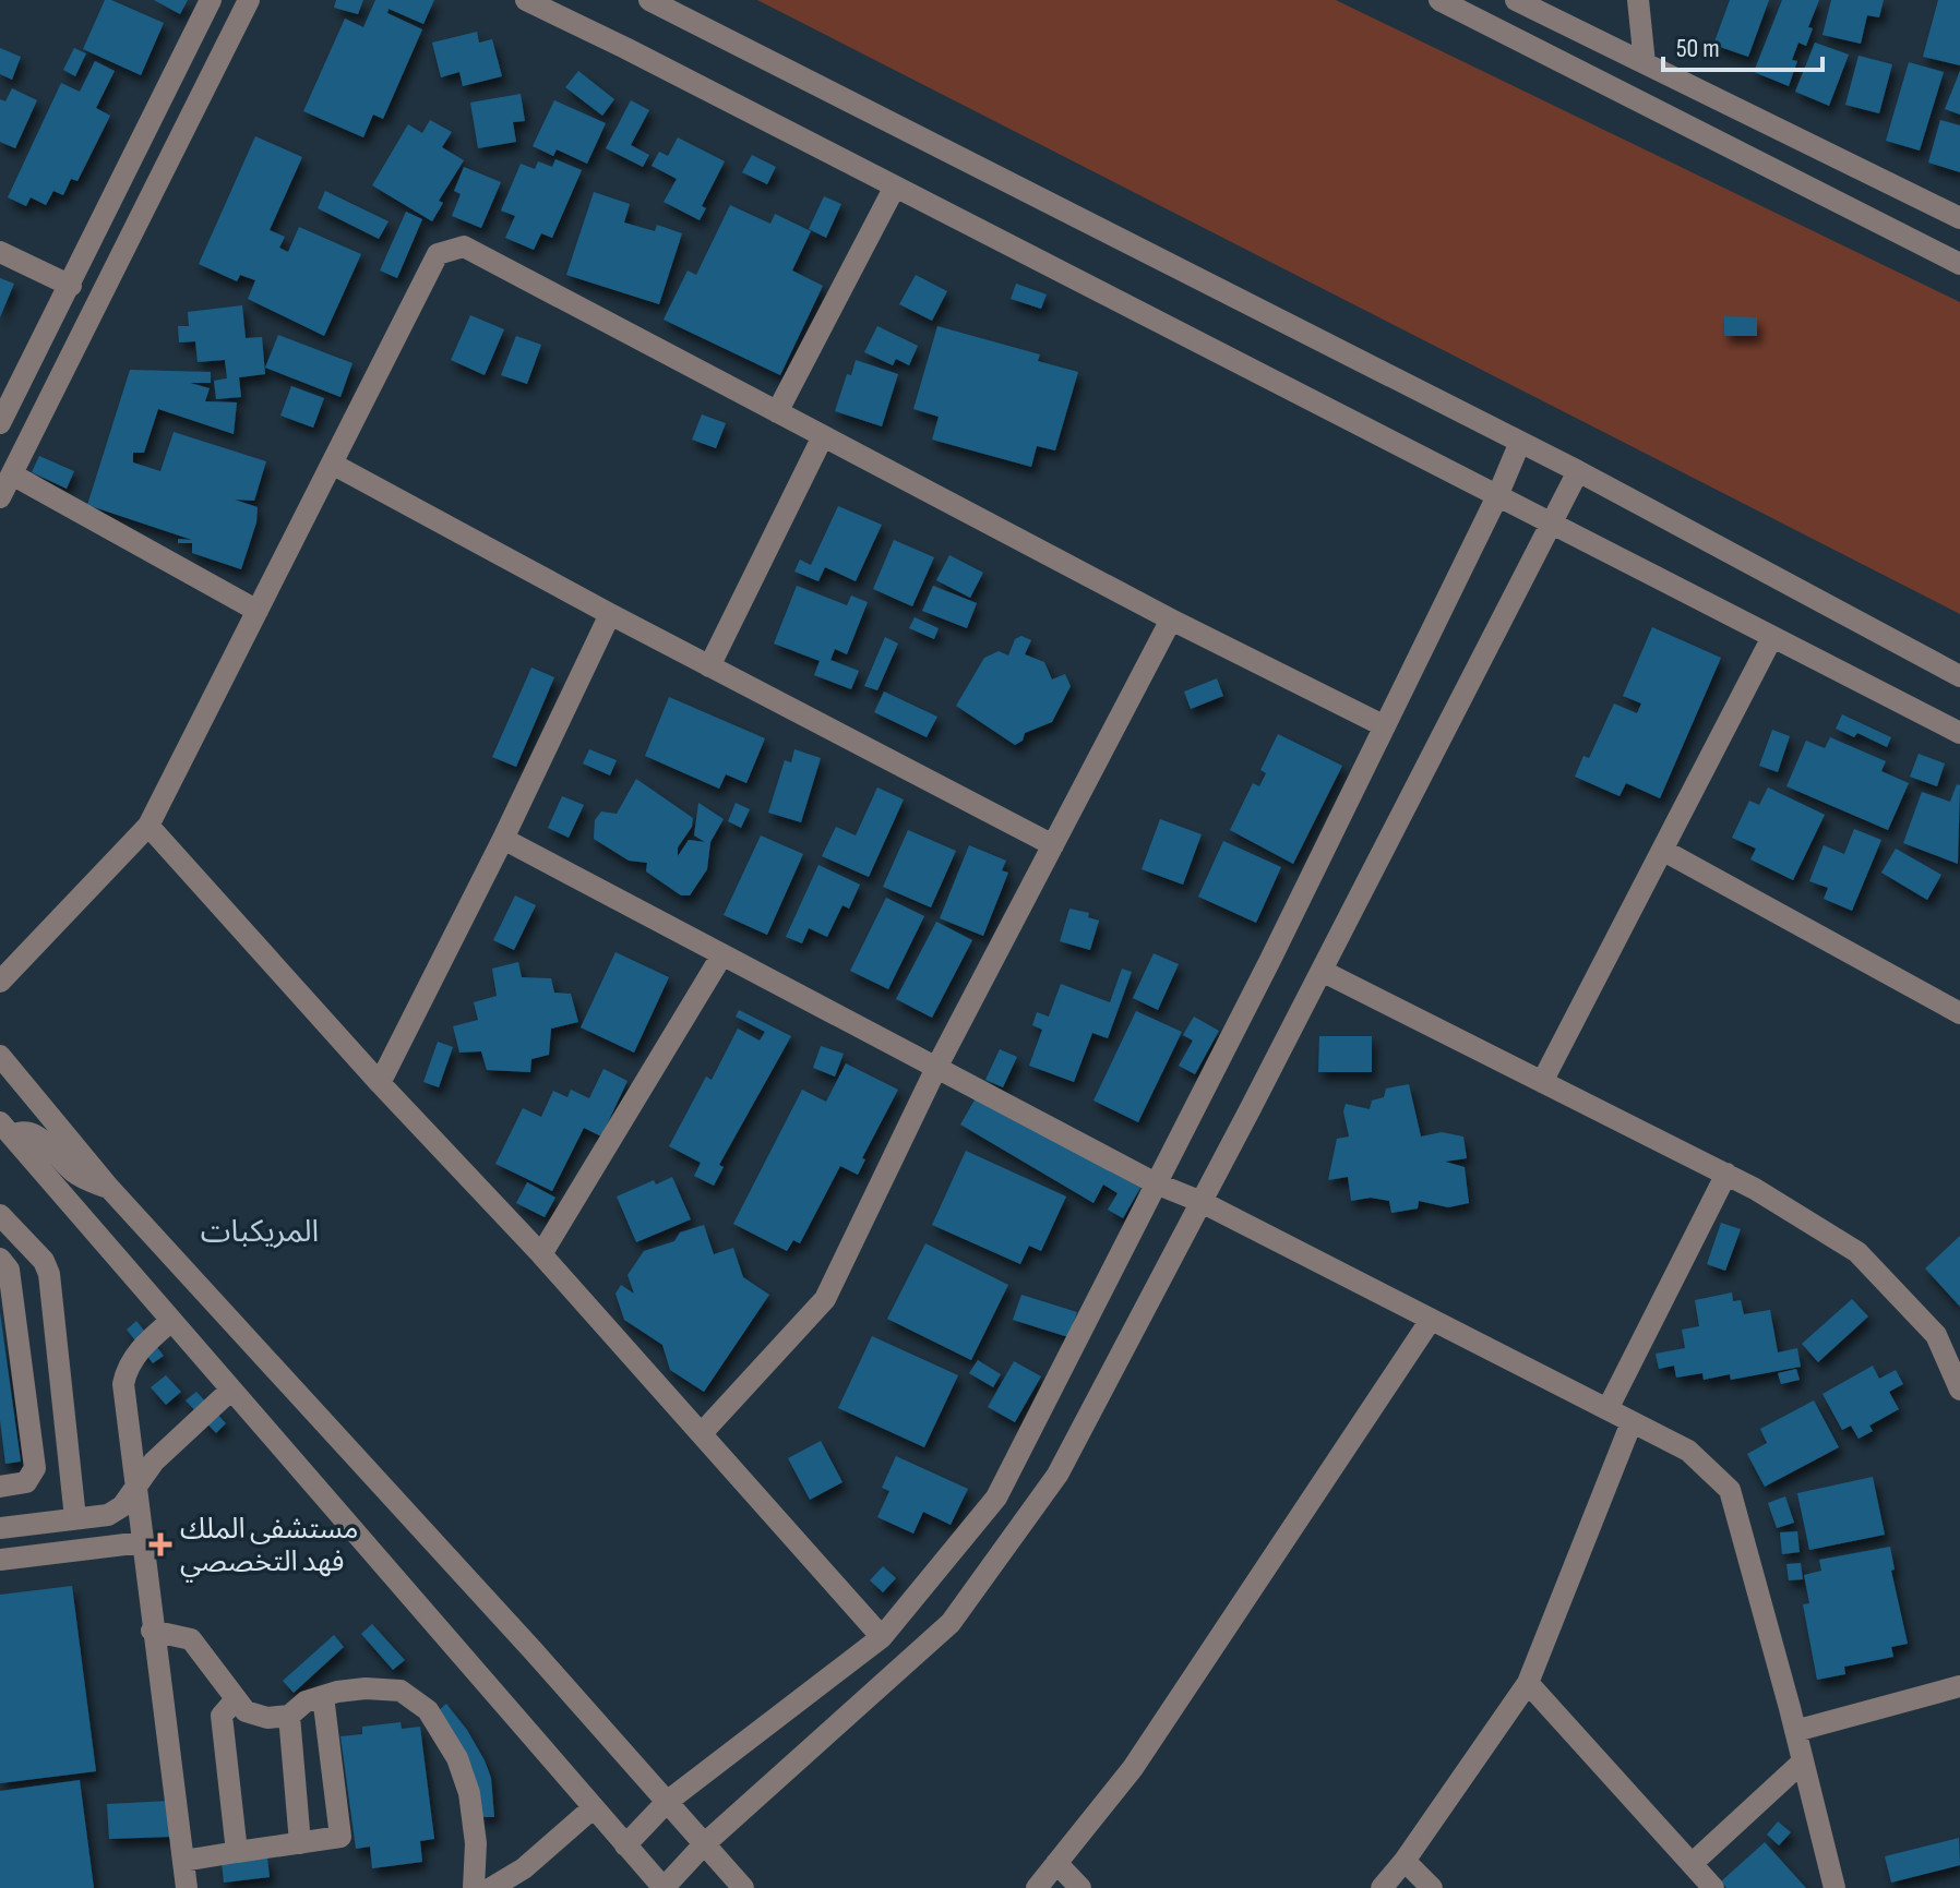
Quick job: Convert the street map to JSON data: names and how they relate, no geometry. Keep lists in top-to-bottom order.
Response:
{
  "districts": ["المريكبات"],
  "places": {
    "health": ["مستشفى الملك فهد التخصصي"]
  },
  "scale_bar": "50 m"
}
